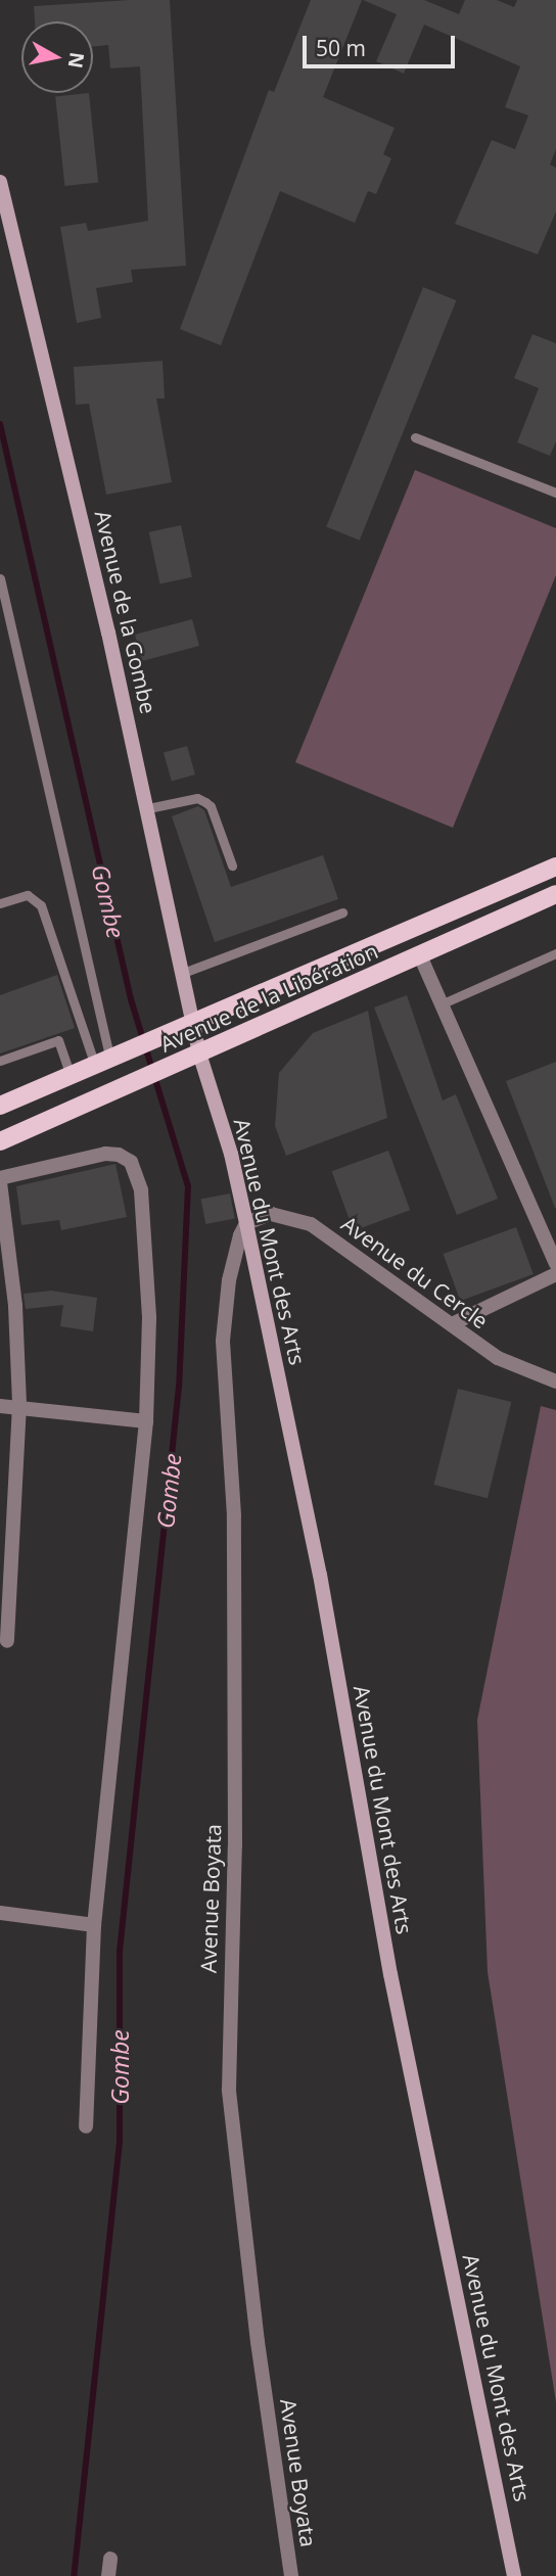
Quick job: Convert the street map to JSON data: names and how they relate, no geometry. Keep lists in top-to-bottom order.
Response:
{
  "streets": {
    "main road": ["Avenue de la Libération"],
    "street": [
      "Avenue de la Gombe",
      "Avenue du Mont des Arts",
      "Avenue du Cercle",
      "Avenue Boyata"
    ]
  },
  "crossings": [
    ["Avenue de la Gombe", "Avenue de la Libération"],
    ["Avenue de la Gombe", "Avenue du Mont des Arts"],
    ["Avenue de la Libération", "Avenue du Mont des Arts"],
    ["Avenue du Mont des Arts", "Avenue du Cercle"],
    ["Avenue du Mont des Arts", "Avenue Boyata"],
    ["Avenue du Cercle", "Avenue Boyata"]
  ],
  "water": ["Gombe"],
  "scale_bar": "50 m",
  "north": "right"
}
